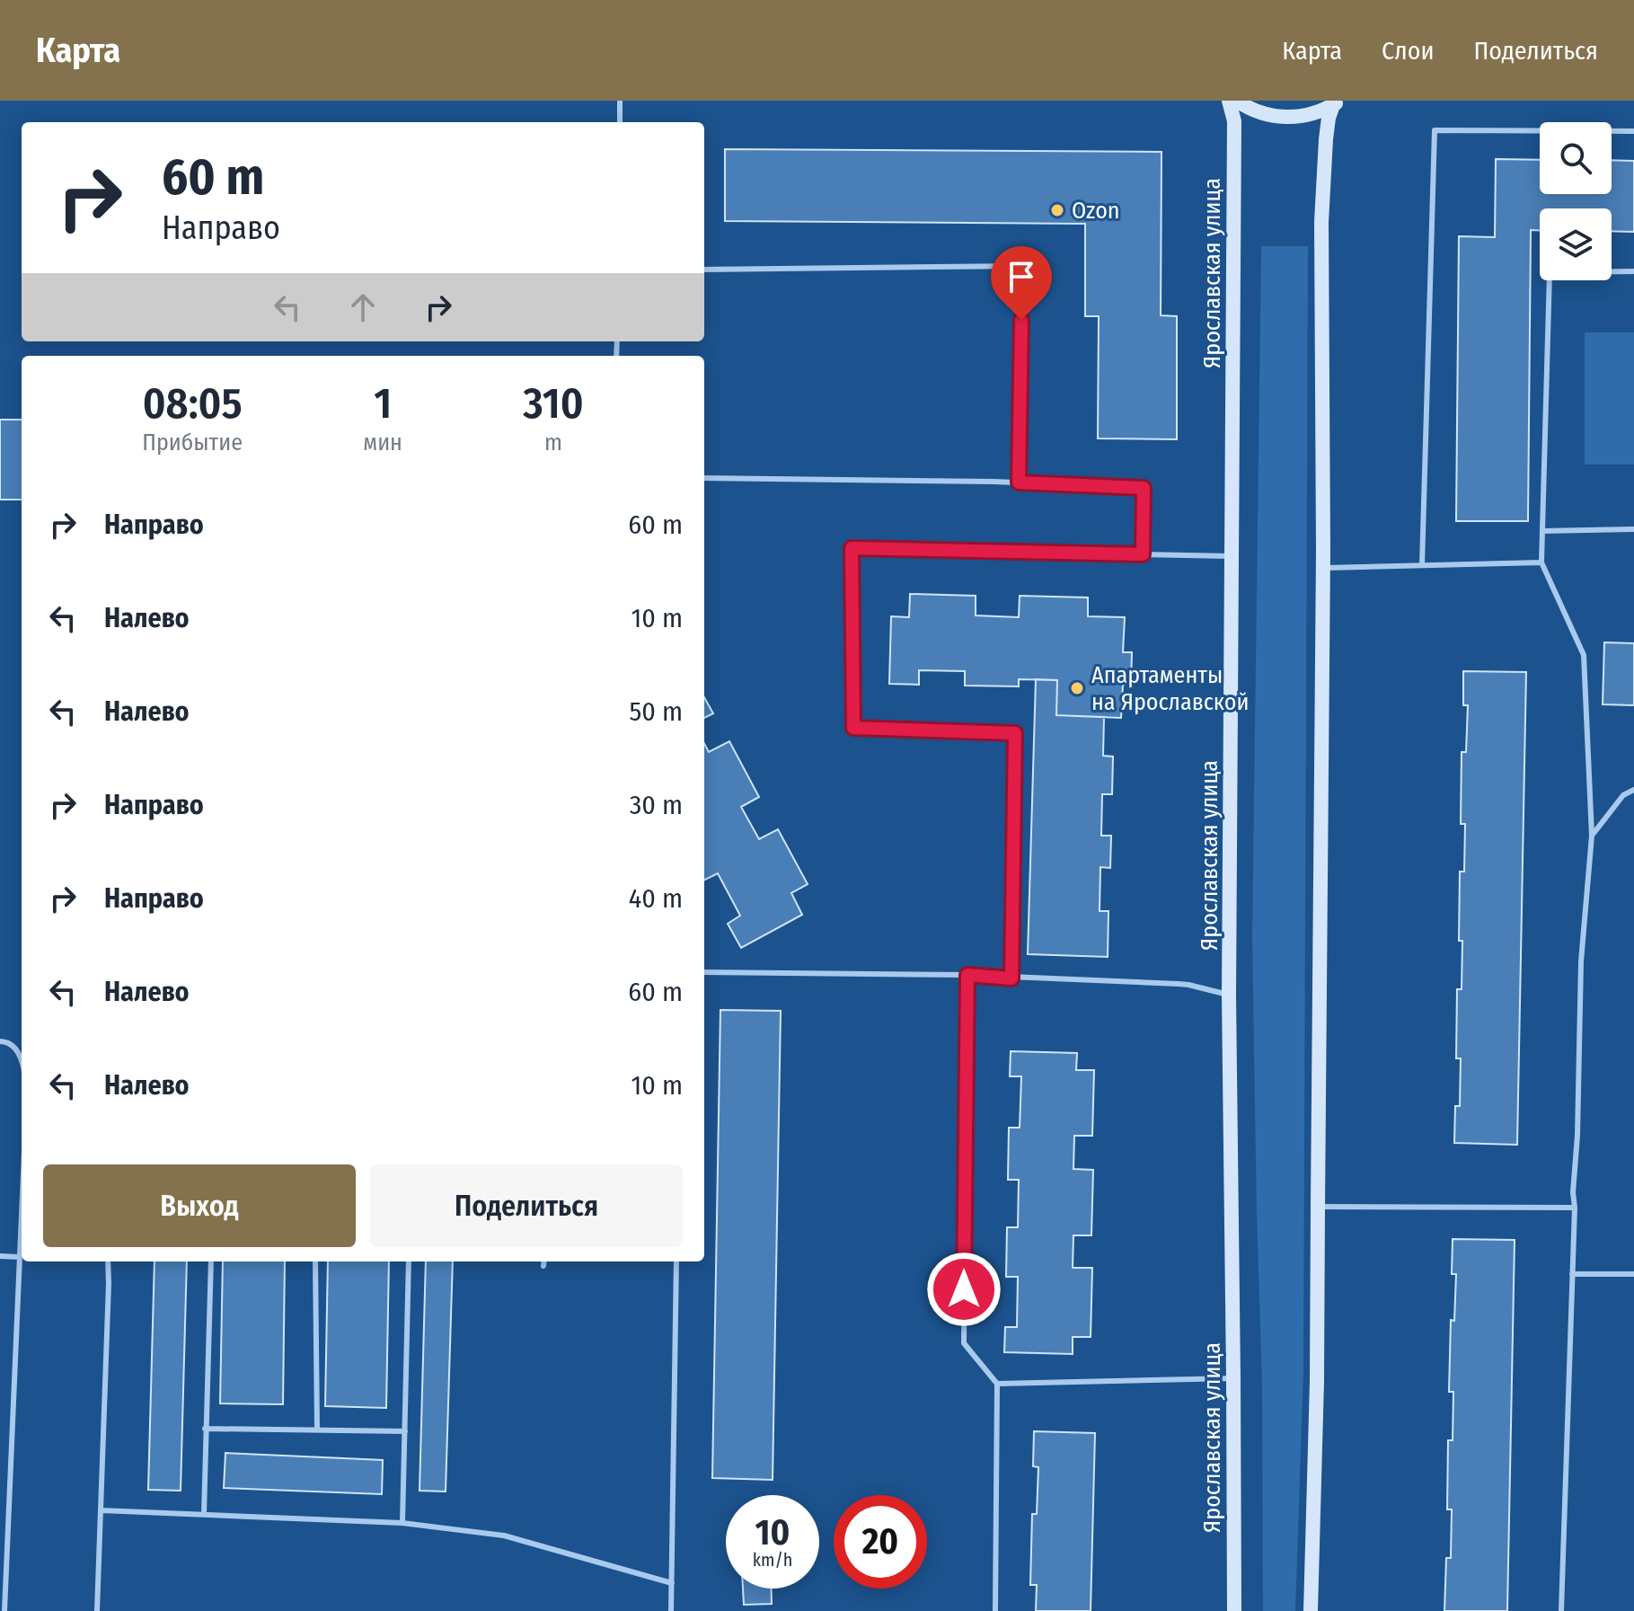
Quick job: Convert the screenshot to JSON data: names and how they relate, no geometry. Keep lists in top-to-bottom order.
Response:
{
  "streets": {
    "main road": ["Ярославская улица"]
  },
  "places": ["Ozon", "Апартаменты на Ярославской"],
  "page": {
    "header": "Карта",
    "nav": ["Карта", "Слои", "Поделиться"],
    "turn": ["60 m", "Направо"],
    "eta": [
      "08:05",
      "Прибытие",
      "1",
      "мин",
      "310",
      "m"
    ],
    "list": [
      {
        "name": "Направо",
        "value": "60 m"
      },
      {
        "name": "Налево",
        "value": "10 m"
      },
      {
        "name": "Налево",
        "value": "50 m"
      },
      {
        "name": "Направо",
        "value": "30 m"
      },
      {
        "name": "Направо",
        "value": "40 m"
      },
      {
        "name": "Налево",
        "value": "60 m"
      },
      {
        "name": "Налево",
        "value": "10 m"
      }
    ],
    "buttons": ["Выход", "Поделиться"],
    "speed": "10 km/h",
    "limit": "20"
  }
}
